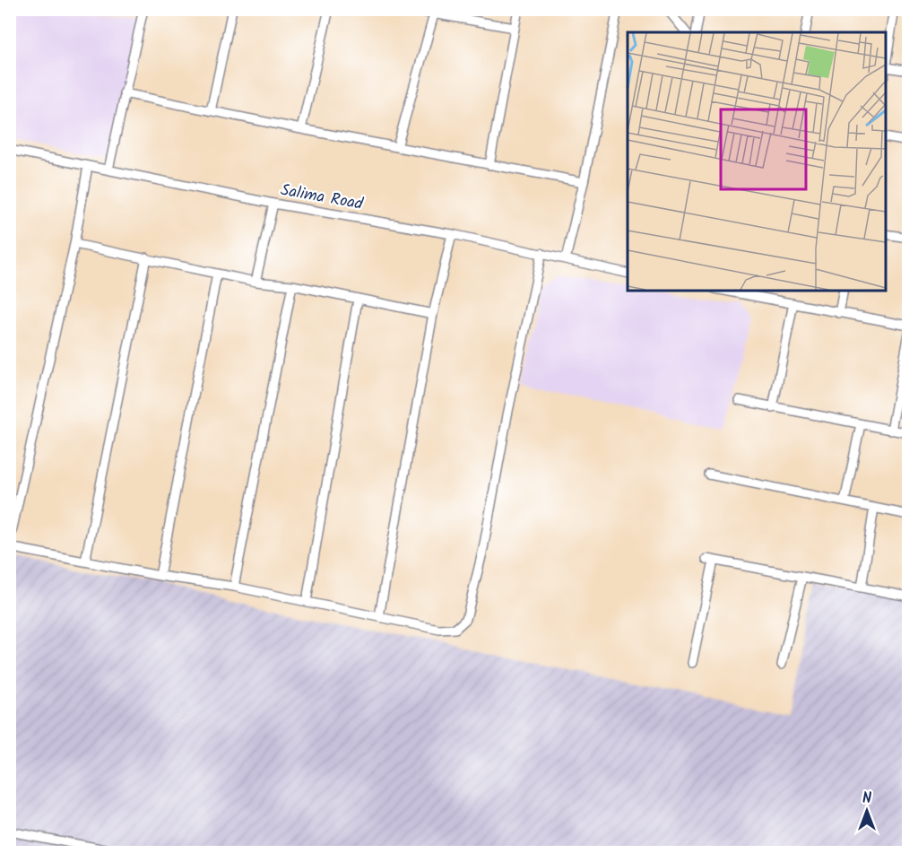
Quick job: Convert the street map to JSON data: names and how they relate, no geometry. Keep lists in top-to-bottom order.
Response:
{
  "streets": {
    "street": ["Salima Road"]
  },
  "north": "top"
}
